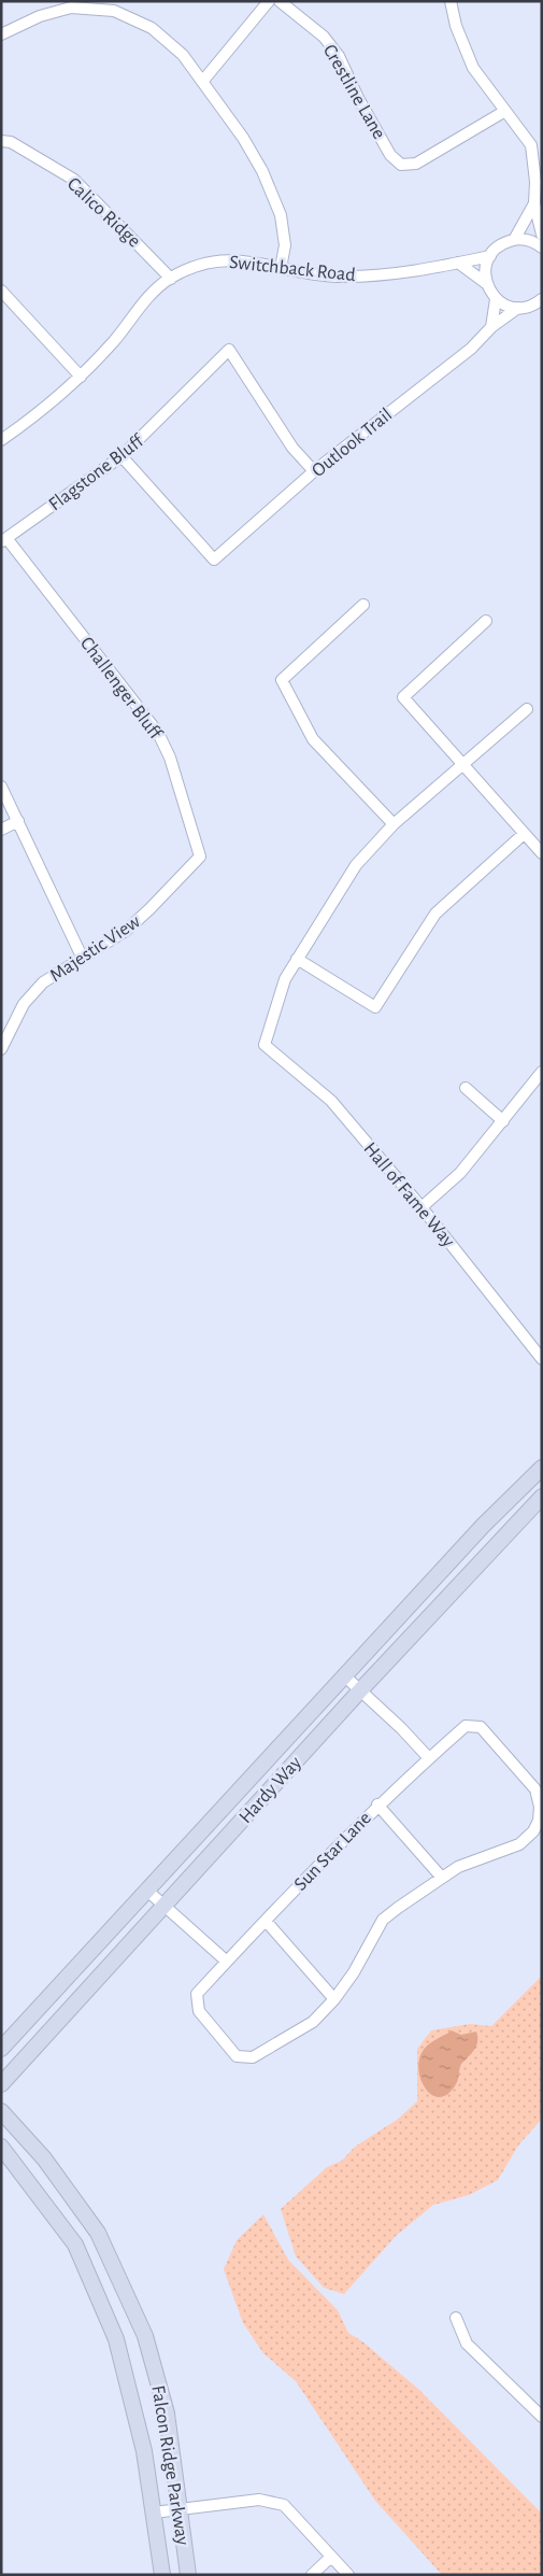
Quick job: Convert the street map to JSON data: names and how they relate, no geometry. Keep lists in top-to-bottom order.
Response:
{
  "streets": {
    "main road": ["Hardy Way", "Falcon Ridge Parkway"],
    "street": [
      "Crestline Lane",
      "Calico Ridge",
      "Switchback Road",
      "Outlook Trail",
      "Flagstone Bluff",
      "Challenger Bluff",
      "Majestic View",
      "Hall of Fame Way",
      "Sun Star Lane"
    ]
  },
  "crossings": [
    ["Calico Ridge", "Switchback Road"],
    ["Outlook Trail", "Flagstone Bluff"],
    ["Flagstone Bluff", "Challenger Bluff"],
    ["Challenger Bluff", "Majestic View"]
  ]
}
